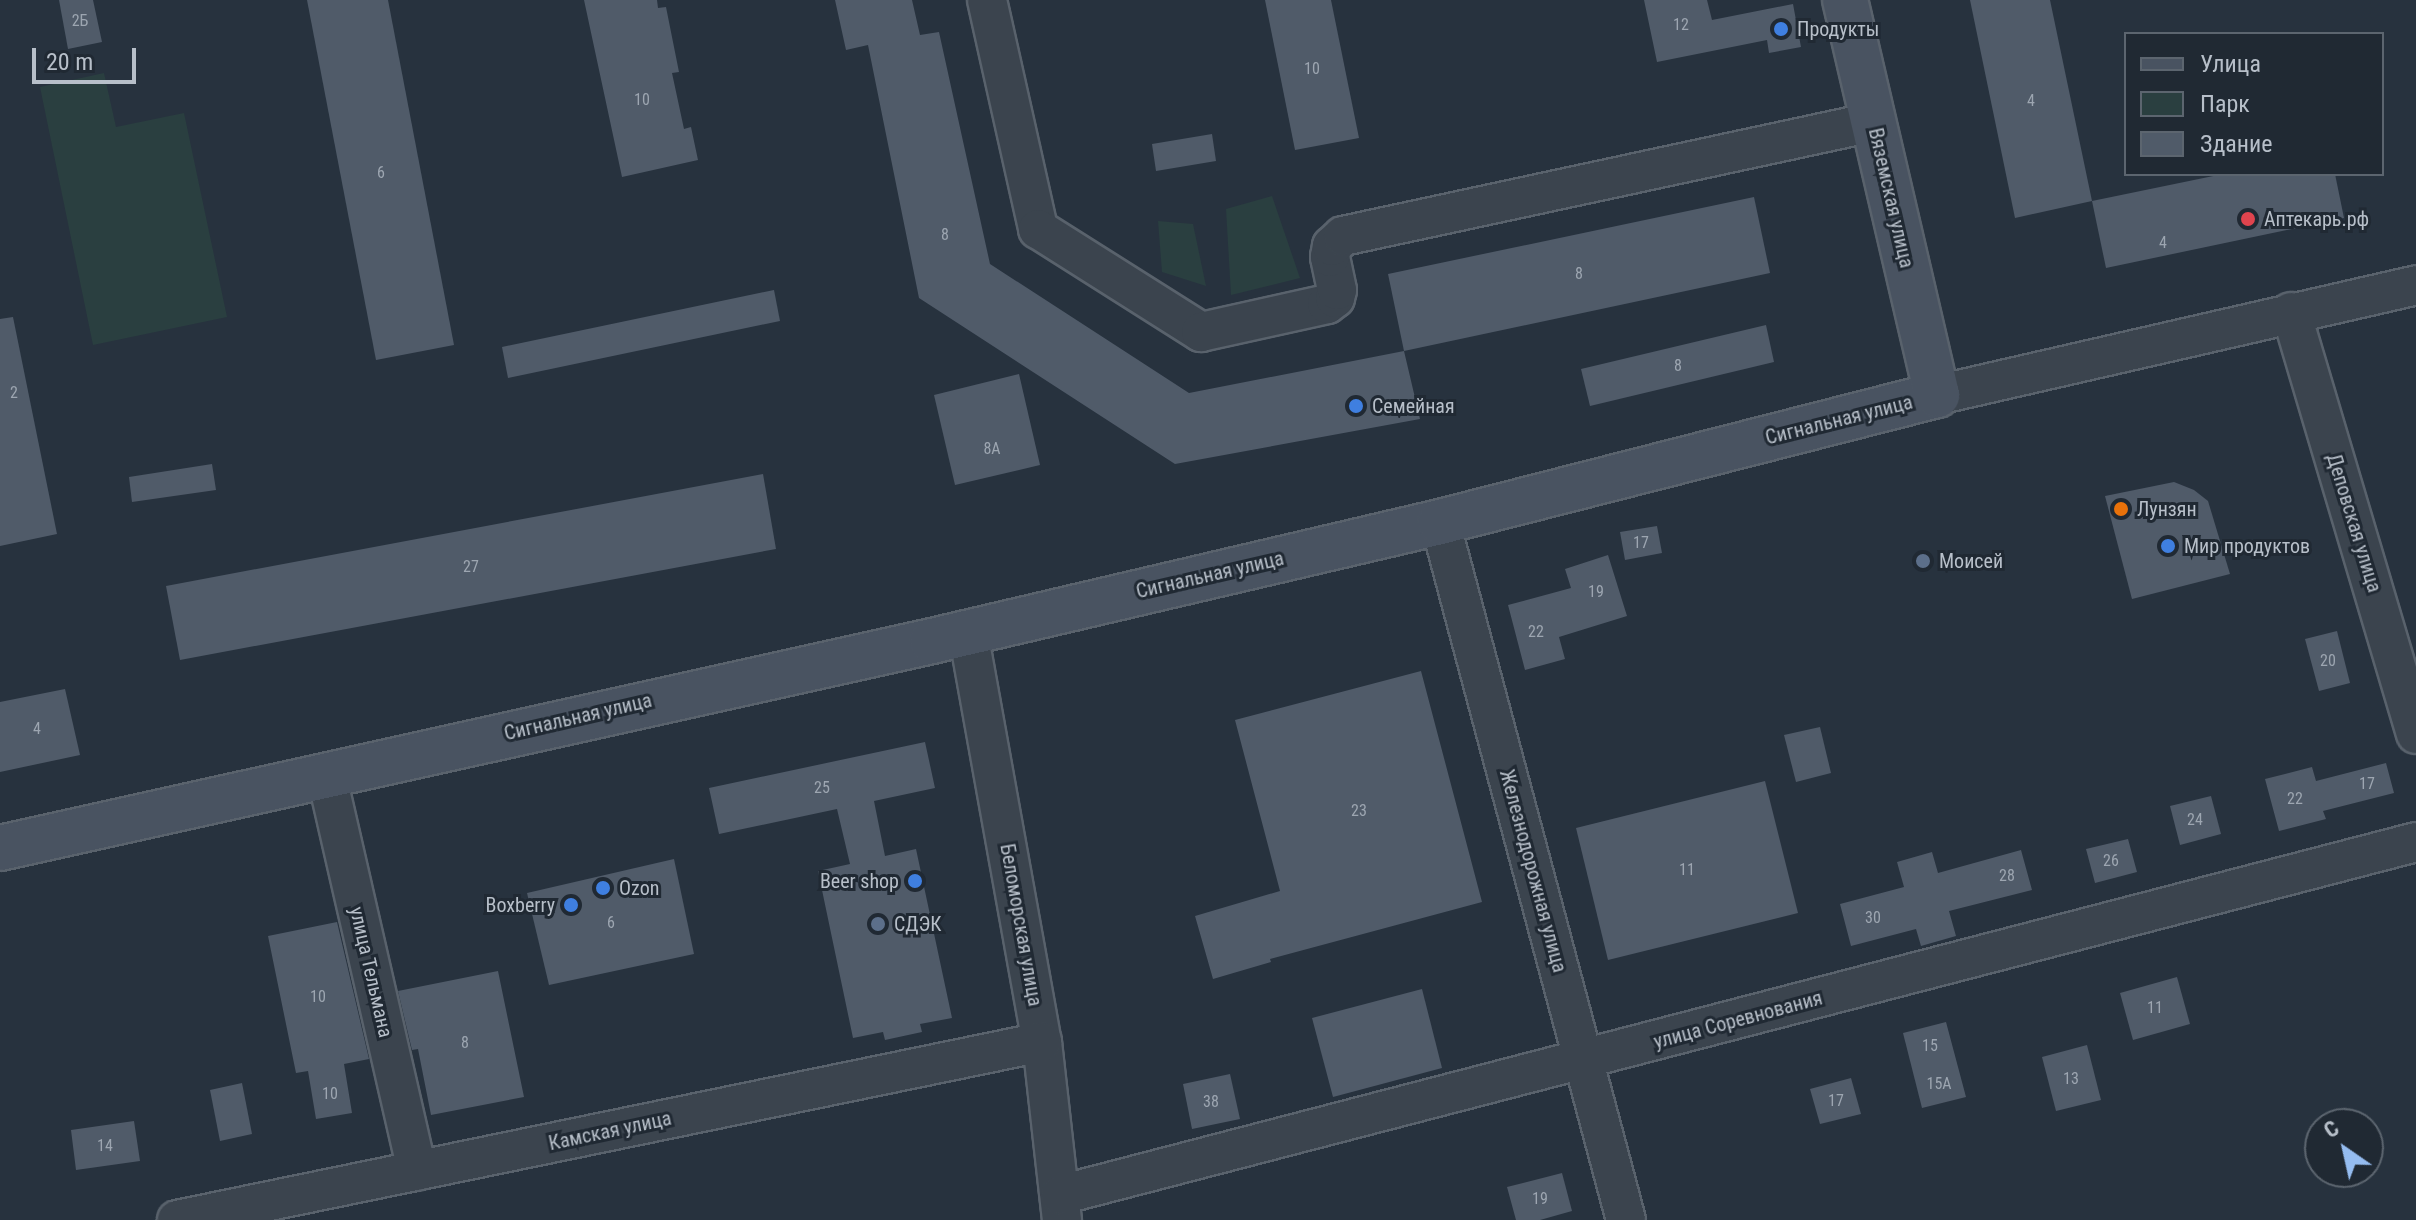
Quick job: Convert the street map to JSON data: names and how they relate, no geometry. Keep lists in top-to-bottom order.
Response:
{
  "streets": {
    "street": [
      "Вяземская улица",
      "Сигнальная улица",
      "Деповская улица",
      "Железнодорожная улица",
      "Беломорская улица",
      "улица Тельмана",
      "улица Соревнования",
      "Камская улица"
    ]
  },
  "crossings": [
    ["Вяземская улица", "Сигнальная улица"],
    ["Сигнальная улица", "Деповская улица"],
    ["Сигнальная улица", "Железнодорожная улица"],
    ["Сигнальная улица", "Беломорская улица"],
    ["Сигнальная улица", "улица Тельмана"],
    ["Железнодорожная улица", "улица Соревнования"],
    ["Беломорская улица", "улица Соревнования"],
    ["Беломорская улица", "Камская улица"],
    ["улица Тельмана", "Камская улица"]
  ],
  "places": [
    "Продукты",
    "Аптекарь.рф",
    "Семейная",
    "Лунзян",
    "Мир продуктов",
    "Моисей",
    "Beer shop",
    "Ozon",
    "Boxberry",
    "СДЭК"
  ],
  "house_numbers": [
    "2Б",
    "12",
    "10",
    "10",
    "4",
    "6",
    "8",
    "4",
    "8",
    "8",
    "2",
    "8А",
    "17",
    "27",
    "19",
    "22",
    "20",
    "4",
    "17",
    "25",
    "22",
    "23",
    "24",
    "26",
    "11",
    "28",
    "30",
    "6",
    "10",
    "11",
    "8",
    "15",
    "13",
    "15А",
    "10",
    "17",
    "38",
    "14",
    "19"
  ],
  "legend": ["Улица", "Парк", "Здание"],
  "scale_bar": "20 m",
  "north": "top left"
}
